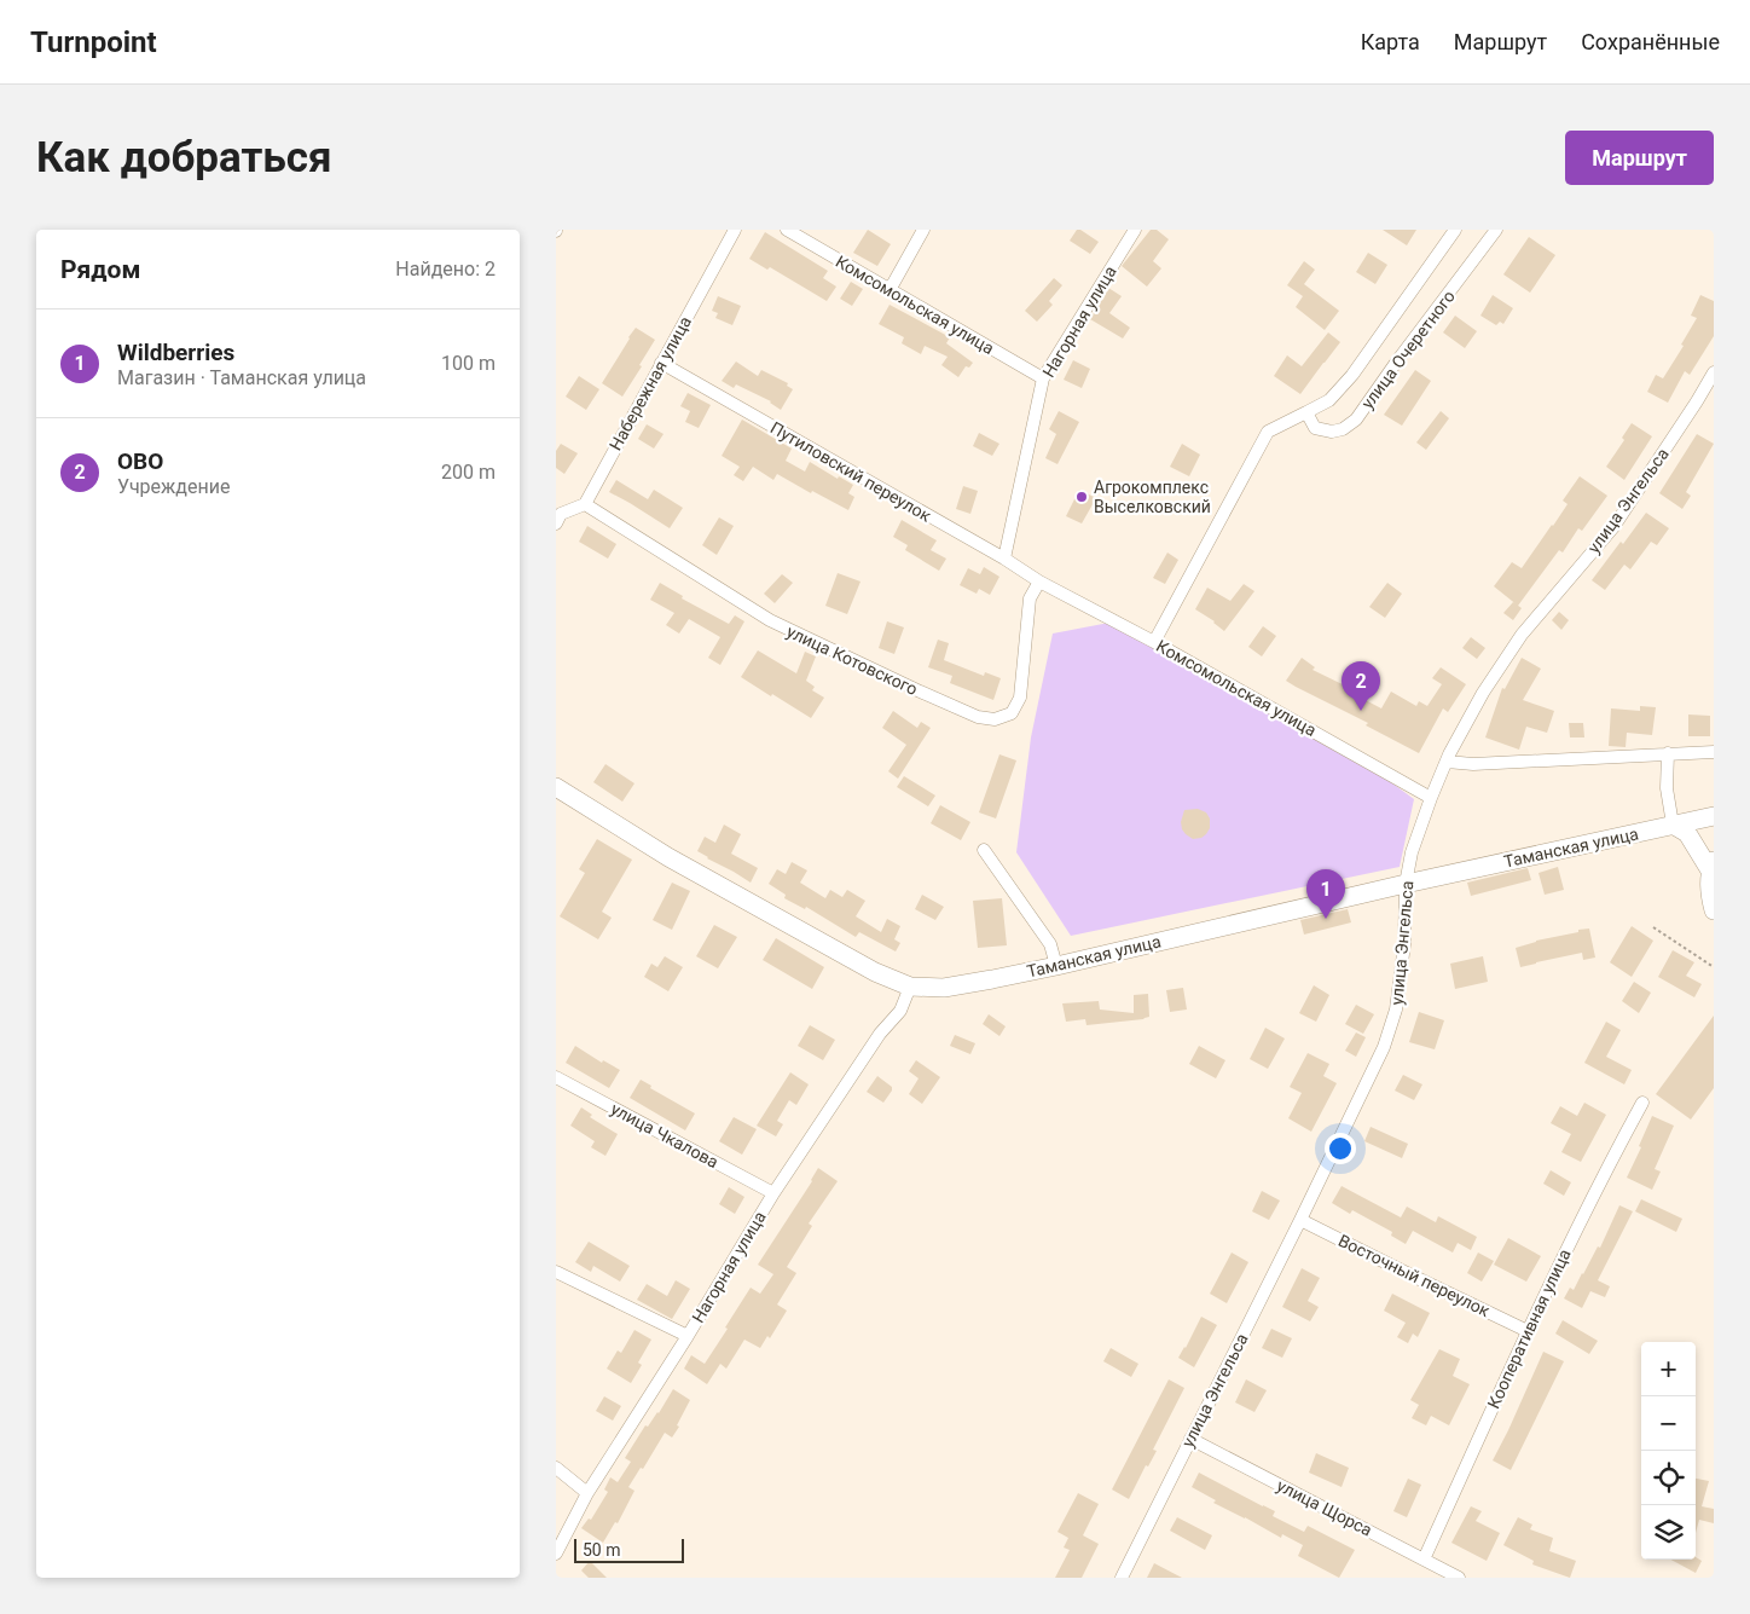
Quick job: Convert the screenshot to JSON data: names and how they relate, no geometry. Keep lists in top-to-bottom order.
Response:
{
  "streets": {
    "street": [
      "Комсомольская улица",
      "Нагорная улица",
      "улица Очеретного",
      "Набережная улица",
      "Путиловский переулок",
      "улица Энгельса",
      "улица Котовского",
      "Таманская улица",
      "улица Чкалова",
      "Восточный переулок",
      "Кооперативная улица",
      "улица Щорса"
    ]
  },
  "crossings": [
    ["Комсомольская улица", "Нагорная улица"],
    ["Комсомольская улица", "улица Очеретного"],
    ["Комсомольская улица", "Путиловский переулок"],
    ["Комсомольская улица", "улица Энгельса"],
    ["Комсомольская улица", "улица Котовского"],
    ["Нагорная улица", "Путиловский переулок"],
    ["Нагорная улица", "Таманская улица"],
    ["Нагорная улица", "улица Чкалова"],
    ["Набережная улица", "Путиловский переулок"],
    ["Набережная улица", "улица Котовского"],
    ["Путиловский переулок", "улица Котовского"],
    ["улица Энгельса", "Таманская улица"],
    ["улица Энгельса", "Восточный переулок"],
    ["улица Энгельса", "улица Щорса"],
    ["Восточный переулок", "Кооперативная улица"],
    ["Кооперативная улица", "улица Щорса"]
  ],
  "places": ["Агрокомплекс Выселковский"],
  "scale_bar": "50 m",
  "page": {
    "header": "Turnpoint",
    "nav": ["Карта", "Маршрут", "Сохранённые"],
    "buttons": "Маршрут",
    "title": "Как добраться",
    "heading": ["Рядом", "Найдено: 2"],
    "list": [
      {
        "mark": "1",
        "name": "Wildberries",
        "note": "Магазин · Таманская улица",
        "value": "100 m"
      },
      {
        "mark": "2",
        "name": "ОВО",
        "note": "Учреждение",
        "value": "200 m"
      }
    ],
    "pins": ["2", "1"],
    "map_buttons": ["+", "−"],
    "scale": "50 m"
  }
}
